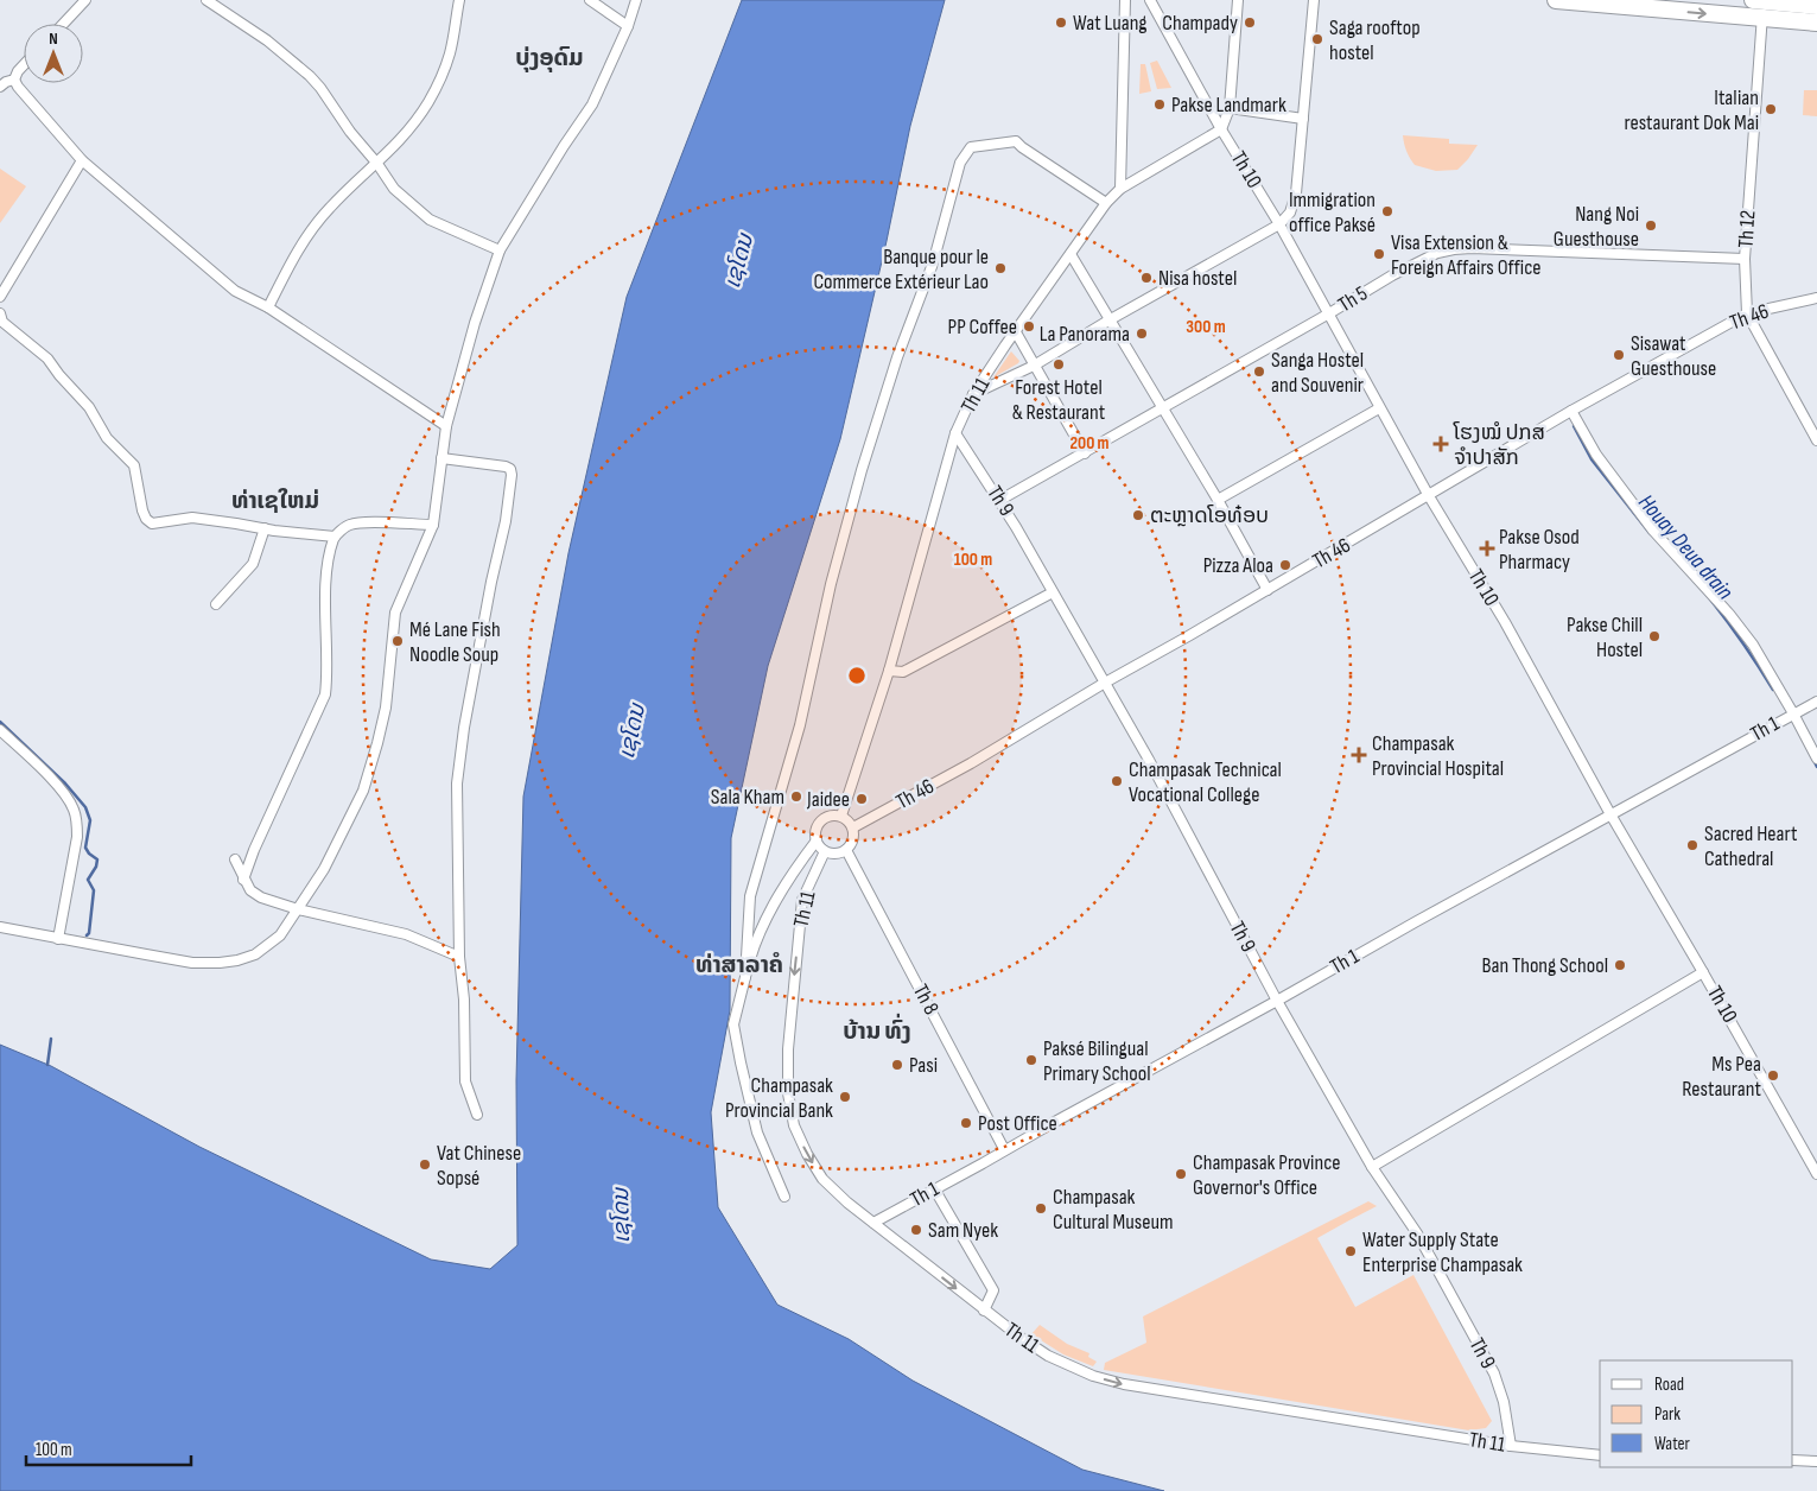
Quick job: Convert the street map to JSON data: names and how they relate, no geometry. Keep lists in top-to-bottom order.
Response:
{
  "streets": {
    "street": [
      "Th 10",
      "Th 12",
      "Th 5",
      "Th 46",
      "Th 11",
      "Th 9",
      "Th 1",
      "Th 8"
    ]
  },
  "crossings": [
    ["Th 10", "Th 5"],
    ["Th 10", "Th 46"],
    ["Th 10", "Th 11"],
    ["Th 10", "Th 1"],
    ["Th 12", "Th 5"],
    ["Th 12", "Th 46"],
    ["Th 5", "Th 9"],
    ["Th 46", "Th 11"],
    ["Th 46", "Th 9"],
    ["Th 46", "Th 8"],
    ["Th 11", "Th 9"],
    ["Th 11", "Th 1"],
    ["Th 11", "Th 8"],
    ["Th 9", "Th 1"],
    ["Th 1", "Th 8"]
  ],
  "one_way": ["Th 11"],
  "districts": [
    "ບຸ່ງອຸດົມ",
    "ທ່າເຊໃຫມ່",
    "ທ່າສາລາຄໍ",
    "ບ້ານ ທົ່ງ"
  ],
  "water": ["ເຊໂດນ", "Houay Deua drain"],
  "places": {
    "other": [
      "Wat Luang",
      "Champady",
      "Saga rooftop hostel",
      "Pakse Landmark",
      "Italian restaurant Dok Mai",
      "Immigration office Paksé",
      "Nang Noi Guesthouse",
      "Visa Extension & Foreign Affairs Office",
      "Banque pour le Commerce Extérieur Lao",
      "Nisa hostel",
      "PP Coffee",
      "La Panorama",
      "Sisawat Guesthouse",
      "Forest Hotel & Restaurant",
      "Sanga Hostel and Souvenir",
      "ຕະຫຼາດໂອທ໋ອບ",
      "Pizza Aloa",
      "Pakse Chill Hostel",
      "Mé Lane Fish Noodle Soup",
      "Champasak Technical Vocational College",
      "Sala Kham",
      "Jaidee",
      "Sacred Heart Cathedral",
      "Ban Thong School",
      "Paksé Bilingual Primary School",
      "Pasi",
      "Ms Pea Restaurant",
      "Champasak Provincial Bank",
      "Post Office",
      "Vat Chinese Sopsé",
      "Champasak Province Governor's Office",
      "Champasak Cultural Museum",
      "Sam Nyek",
      "Water Supply State Enterprise Champasak"
    ],
    "health": ["ໂຮງໝໍ ປກສ ຈຳປາສັກ", "Pakse Osod Pharmacy", "Champasak Provincial Hospital"]
  },
  "legend": ["Road", "Park", "Water"],
  "scale_bar": "100 m",
  "north": "top",
  "rings": ["300 m", "200 m", "100 m"]
}
